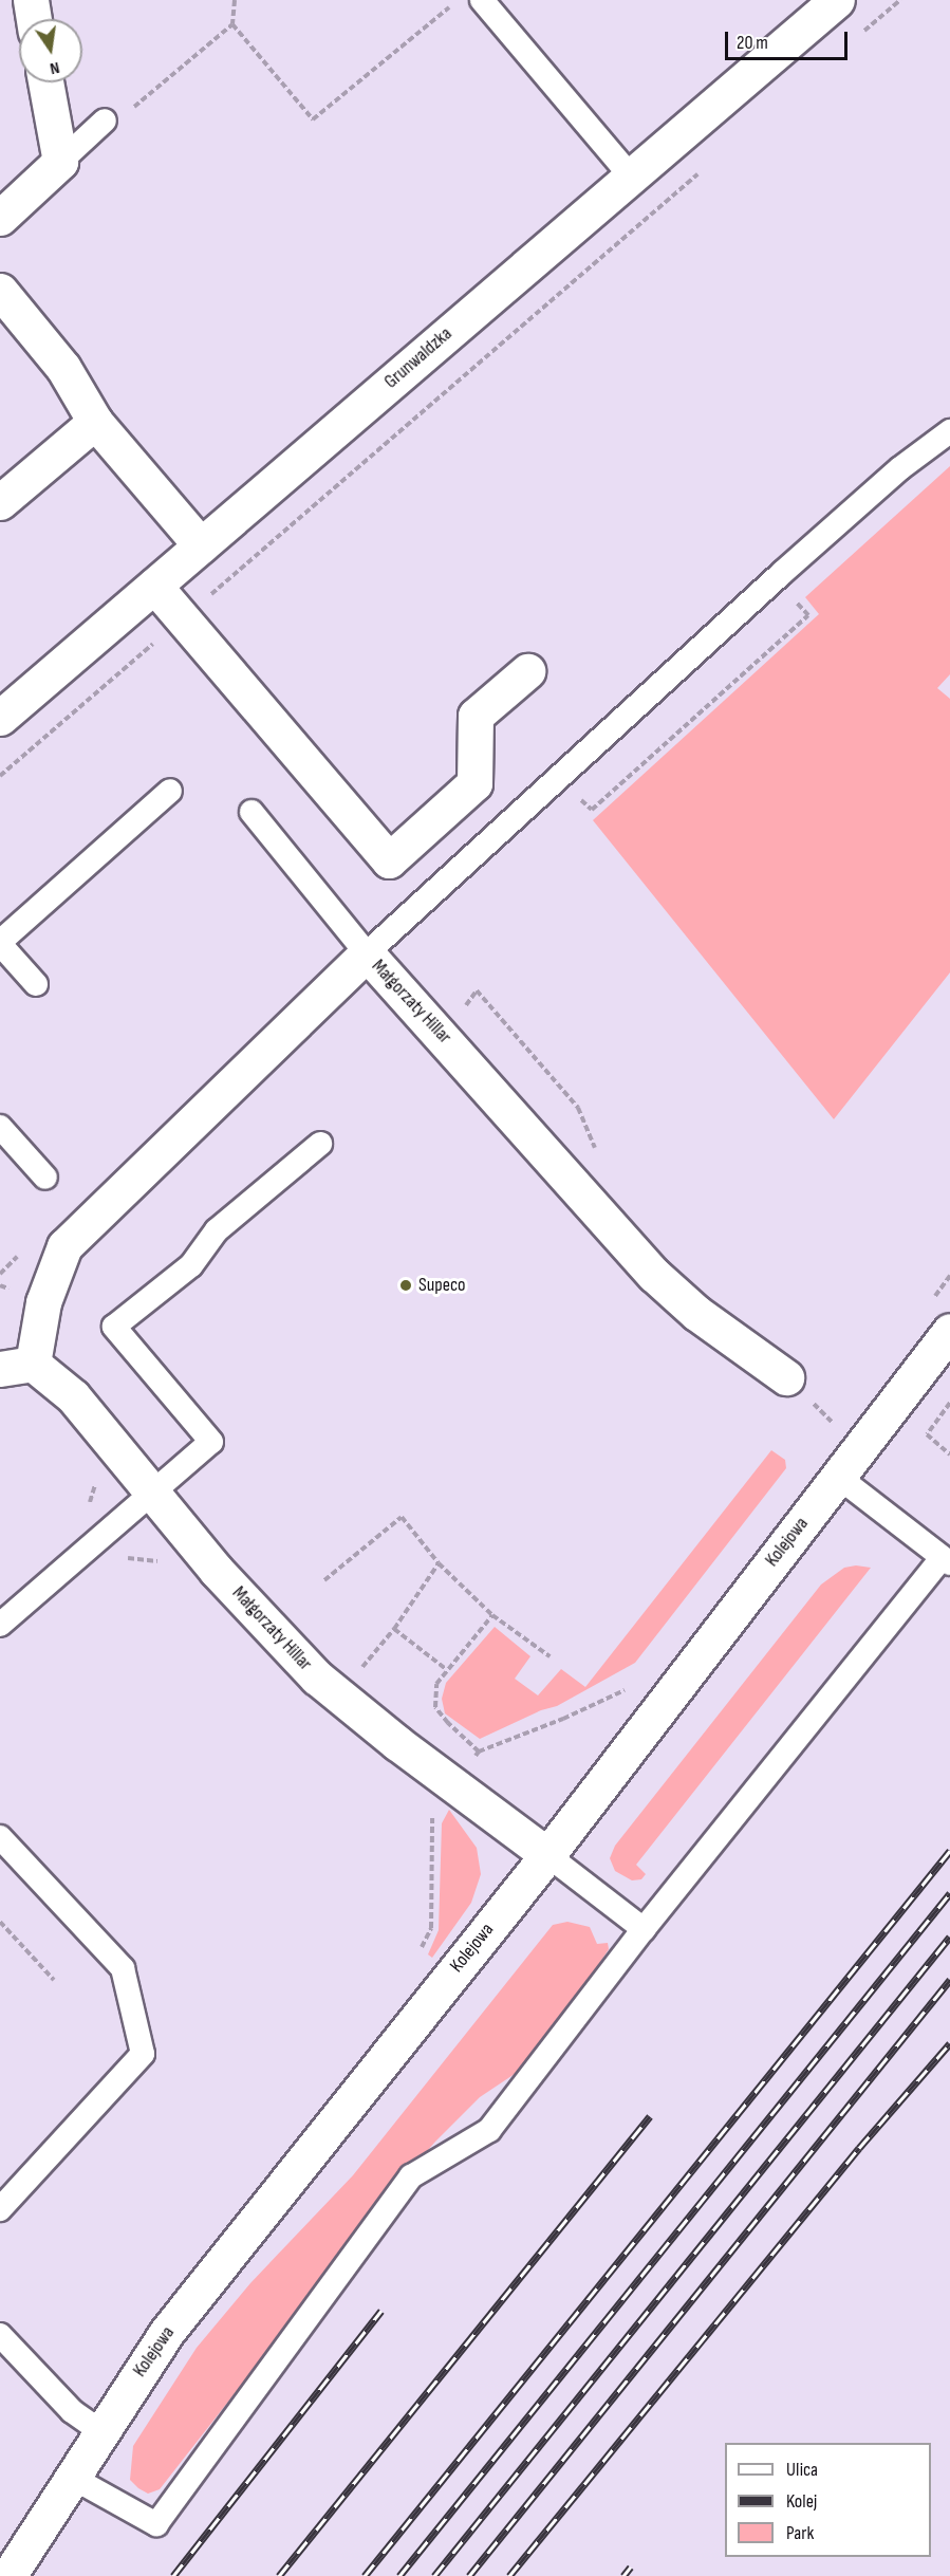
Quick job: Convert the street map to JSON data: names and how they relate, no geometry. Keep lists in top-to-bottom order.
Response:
{
  "streets": {
    "street": ["Grunwaldzka", "Małgorzaty Hillar", "Kolejowa"]
  },
  "crossings": [
    ["Małgorzaty Hillar", "Kolejowa"]
  ],
  "places": ["Supeco"],
  "legend": ["Ulica", "Kolej", "Park"],
  "scale_bar": "20 m",
  "north": "bottom"
}
